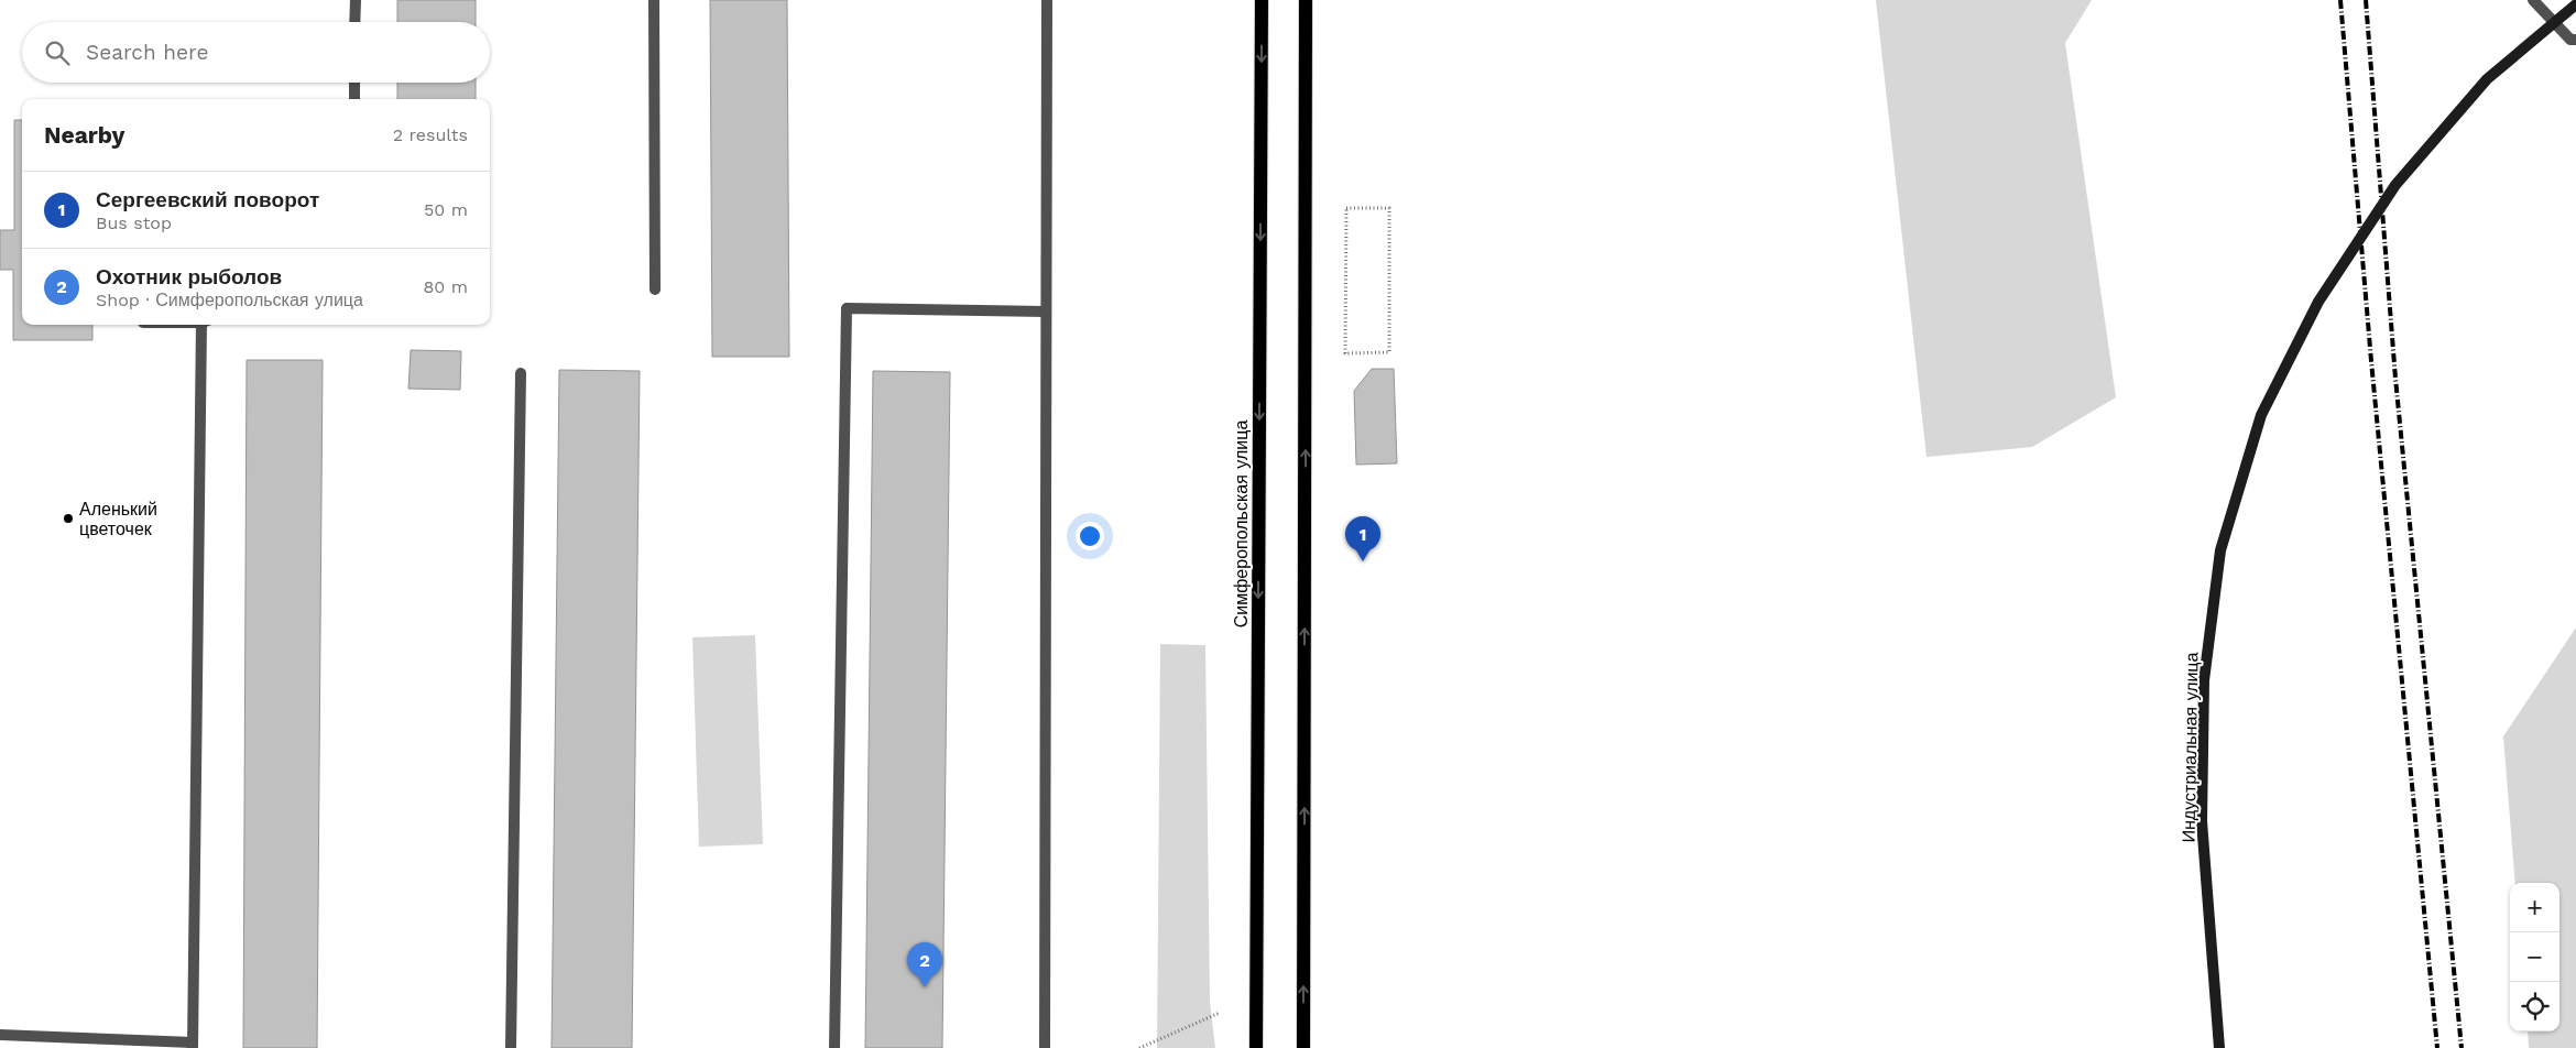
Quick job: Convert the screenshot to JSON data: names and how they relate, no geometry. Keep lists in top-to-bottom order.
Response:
{
  "streets": {
    "main road": ["Симферопольская улица", "Индустриальная улица"]
  },
  "places": ["Аленький цветочек"],
  "page": {
    "search": "Search here",
    "heading": ["Nearby", "2 results"],
    "list": [
      {
        "mark": "1",
        "name": "Сергеевский поворот",
        "note": "Bus stop",
        "value": "50 m"
      },
      {
        "mark": "2",
        "name": "Охотник рыболов",
        "note": "Shop · Симферопольская улица",
        "value": "80 m"
      }
    ],
    "pins": ["1", "2"],
    "map_buttons": ["+", "−"]
  }
}
